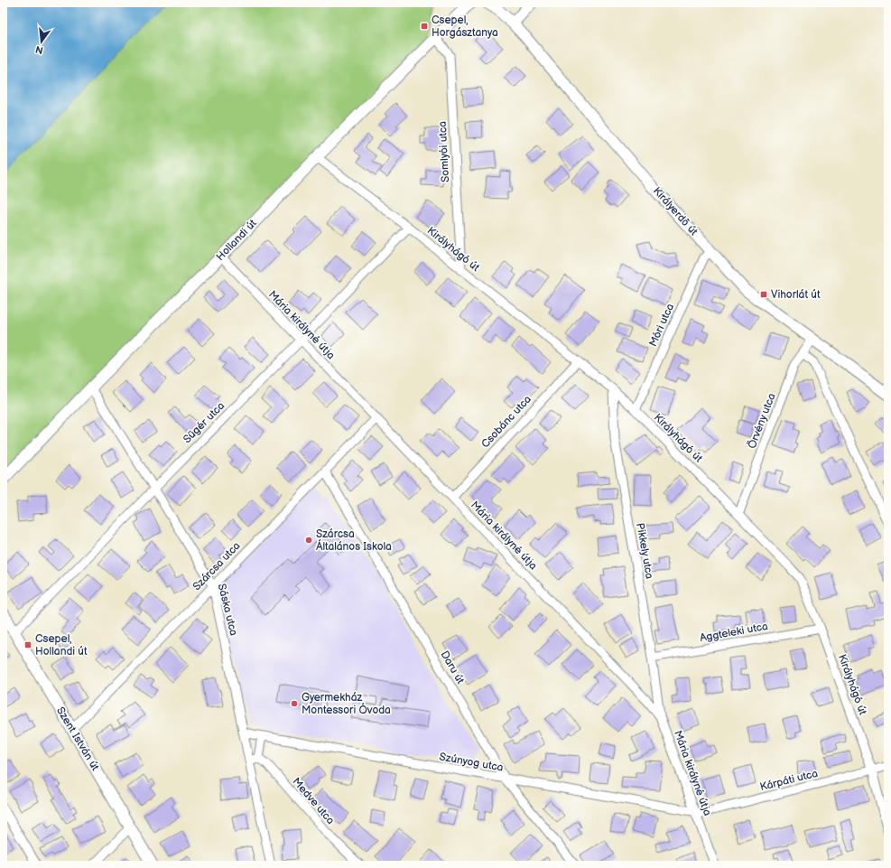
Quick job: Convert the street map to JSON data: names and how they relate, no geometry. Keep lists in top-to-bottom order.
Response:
{
  "streets": {
    "street": [
      "Somlyói utca",
      "Királyerdő út",
      "Hollandi út",
      "Királyhágó út",
      "Mária királyné útja",
      "Móri utca",
      "Örvény utca",
      "Csobánc utca",
      "Sügér utca",
      "Pikkely utca",
      "Szárcsa utca",
      "Sáska utca",
      "Aggteleki utca",
      "Daru út",
      "Szent István út",
      "Szúnyog utca",
      "Kárpáti utca",
      "Medve utca"
    ]
  },
  "crossings": [
    ["Somlyói utca", "Hollandi út"],
    ["Somlyói utca", "Királyhágó út"],
    ["Királyerdő út", "Móri utca"],
    ["Királyerdő út", "Örvény utca"],
    ["Hollandi út", "Királyhágó út"],
    ["Hollandi út", "Mária királyné útja"],
    ["Hollandi út", "Sáska utca"],
    ["Királyhágó út", "Móri utca"],
    ["Királyhágó út", "Örvény utca"],
    ["Királyhágó út", "Csobánc utca"],
    ["Királyhágó út", "Sügér utca"],
    ["Királyhágó út", "Pikkely utca"],
    ["Királyhágó út", "Aggteleki utca"],
    ["Királyhágó út", "Kárpáti utca"],
    ["Mária királyné útja", "Csobánc utca"],
    ["Mária királyné útja", "Sügér utca"],
    ["Mária királyné útja", "Pikkely utca"],
    ["Mária királyné útja", "Szárcsa utca"],
    ["Mária királyné útja", "Szúnyog utca"],
    ["Mária királyné útja", "Kárpáti utca"],
    ["Sügér utca", "Sáska utca"],
    ["Sügér utca", "Szent István út"],
    ["Pikkely utca", "Aggteleki utca"],
    ["Szárcsa utca", "Sáska utca"],
    ["Szárcsa utca", "Daru út"],
    ["Szárcsa utca", "Szent István út"],
    ["Sáska utca", "Szúnyog utca"],
    ["Daru út", "Szúnyog utca"],
    ["Szúnyog utca", "Kárpáti utca"]
  ],
  "places": {
    "transit": ["Csepel, Horgásztanya", "Vihorlát út", "Csepel, Hollandi út"],
    "other": ["Szárcsa Általános Iskola", "Gyermekház Montessori Óvoda"]
  },
  "north": "bottom"
}
